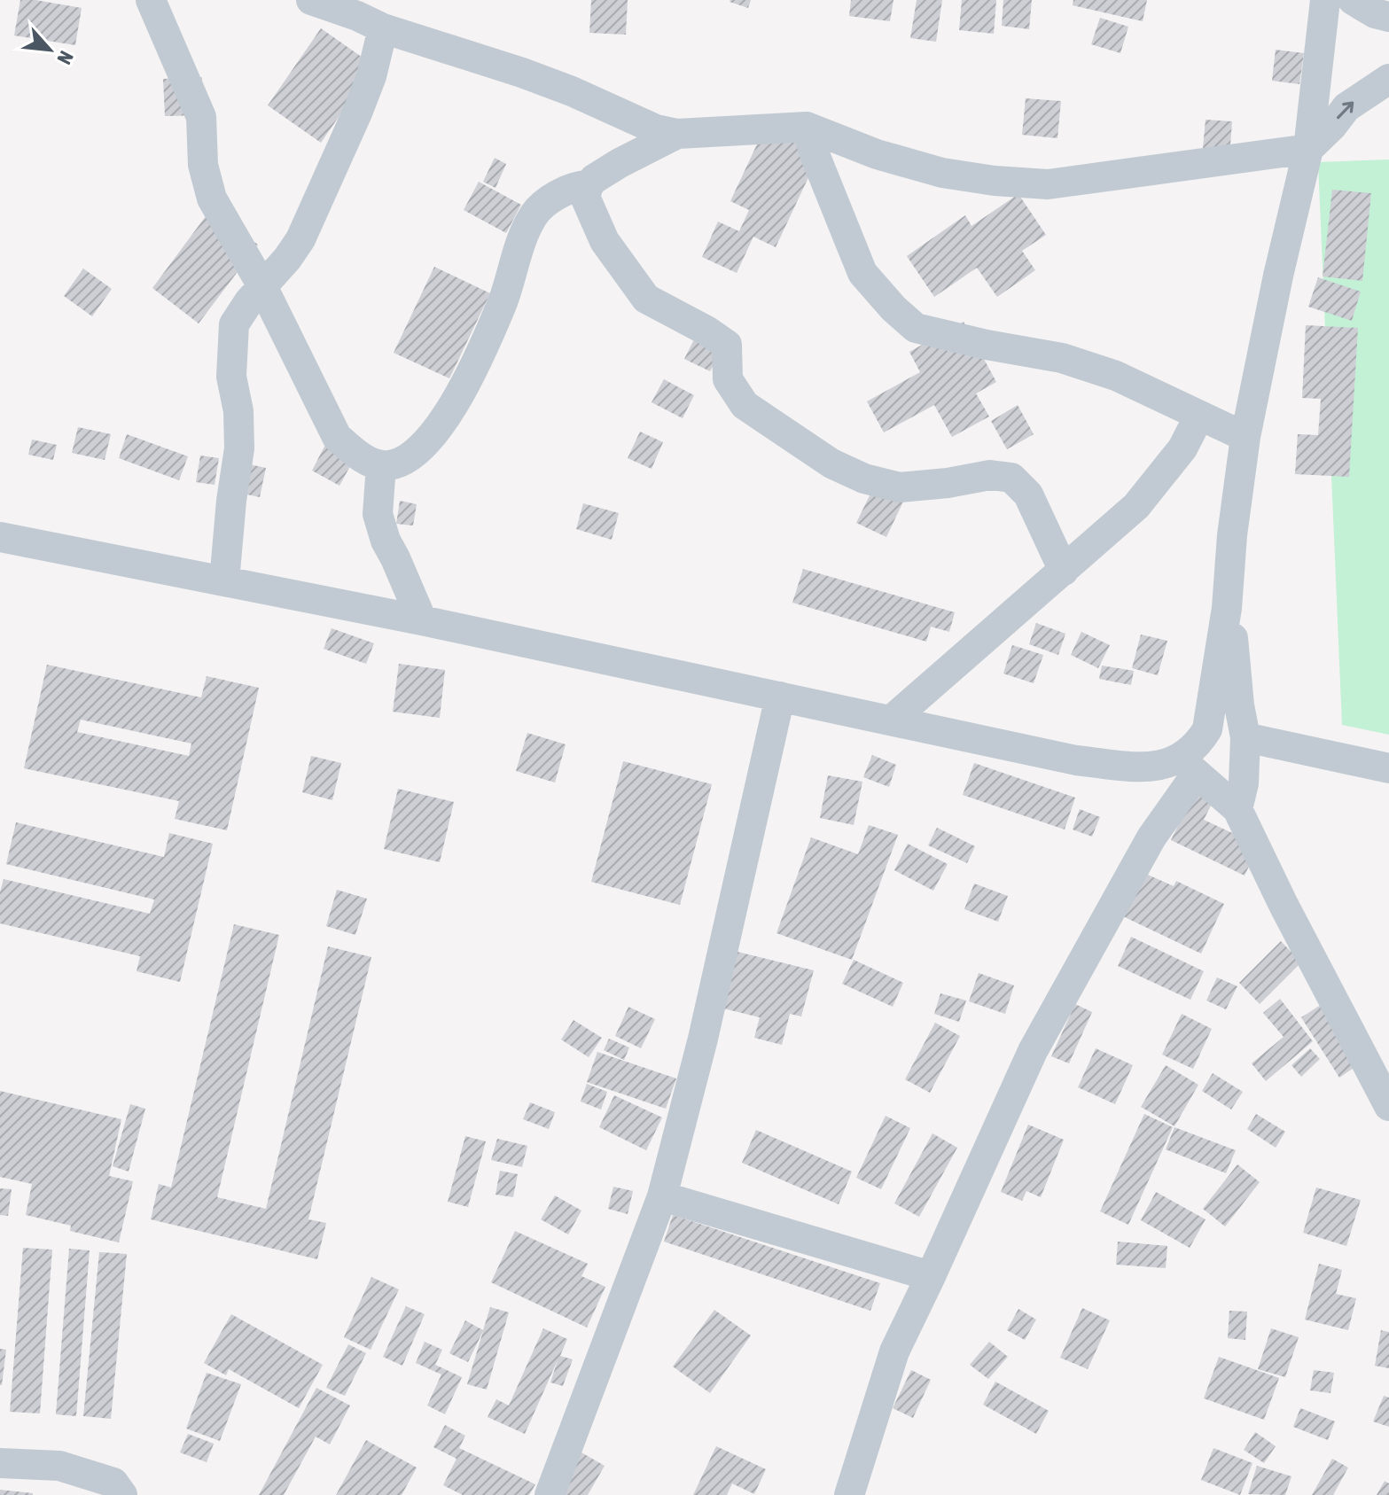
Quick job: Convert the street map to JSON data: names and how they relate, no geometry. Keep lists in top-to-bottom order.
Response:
{
  "north": "bottom right"
}
